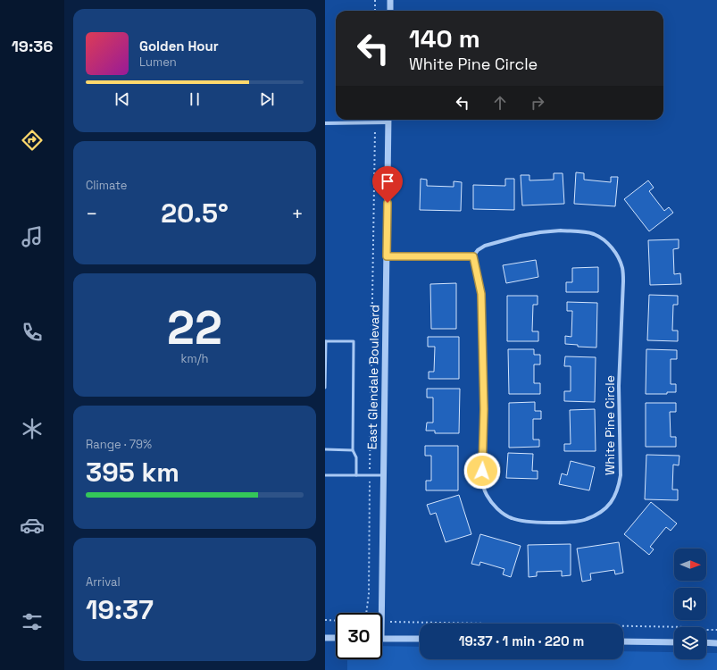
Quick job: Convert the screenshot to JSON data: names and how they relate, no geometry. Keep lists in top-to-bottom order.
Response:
{
  "streets": {
    "street": ["East Glendale Boulevard", "White Pine Circle"]
  },
  "north": "right",
  "page": {
    "tabs": "19:36",
    "turn": ["140 m", "White Pine Circle"],
    "song": ["Golden Hour", "Lumen"],
    "tile": [
      "Climate",
      ["22", "km/h"],
      ["Range · 79%", "395 km"],
      ["Arrival", "19:37"]
    ],
    "heat": ["−", "20.5°", "+"],
    "limit": "30",
    "trip": "19:37 · 1 min · 220 m"
  }
}
